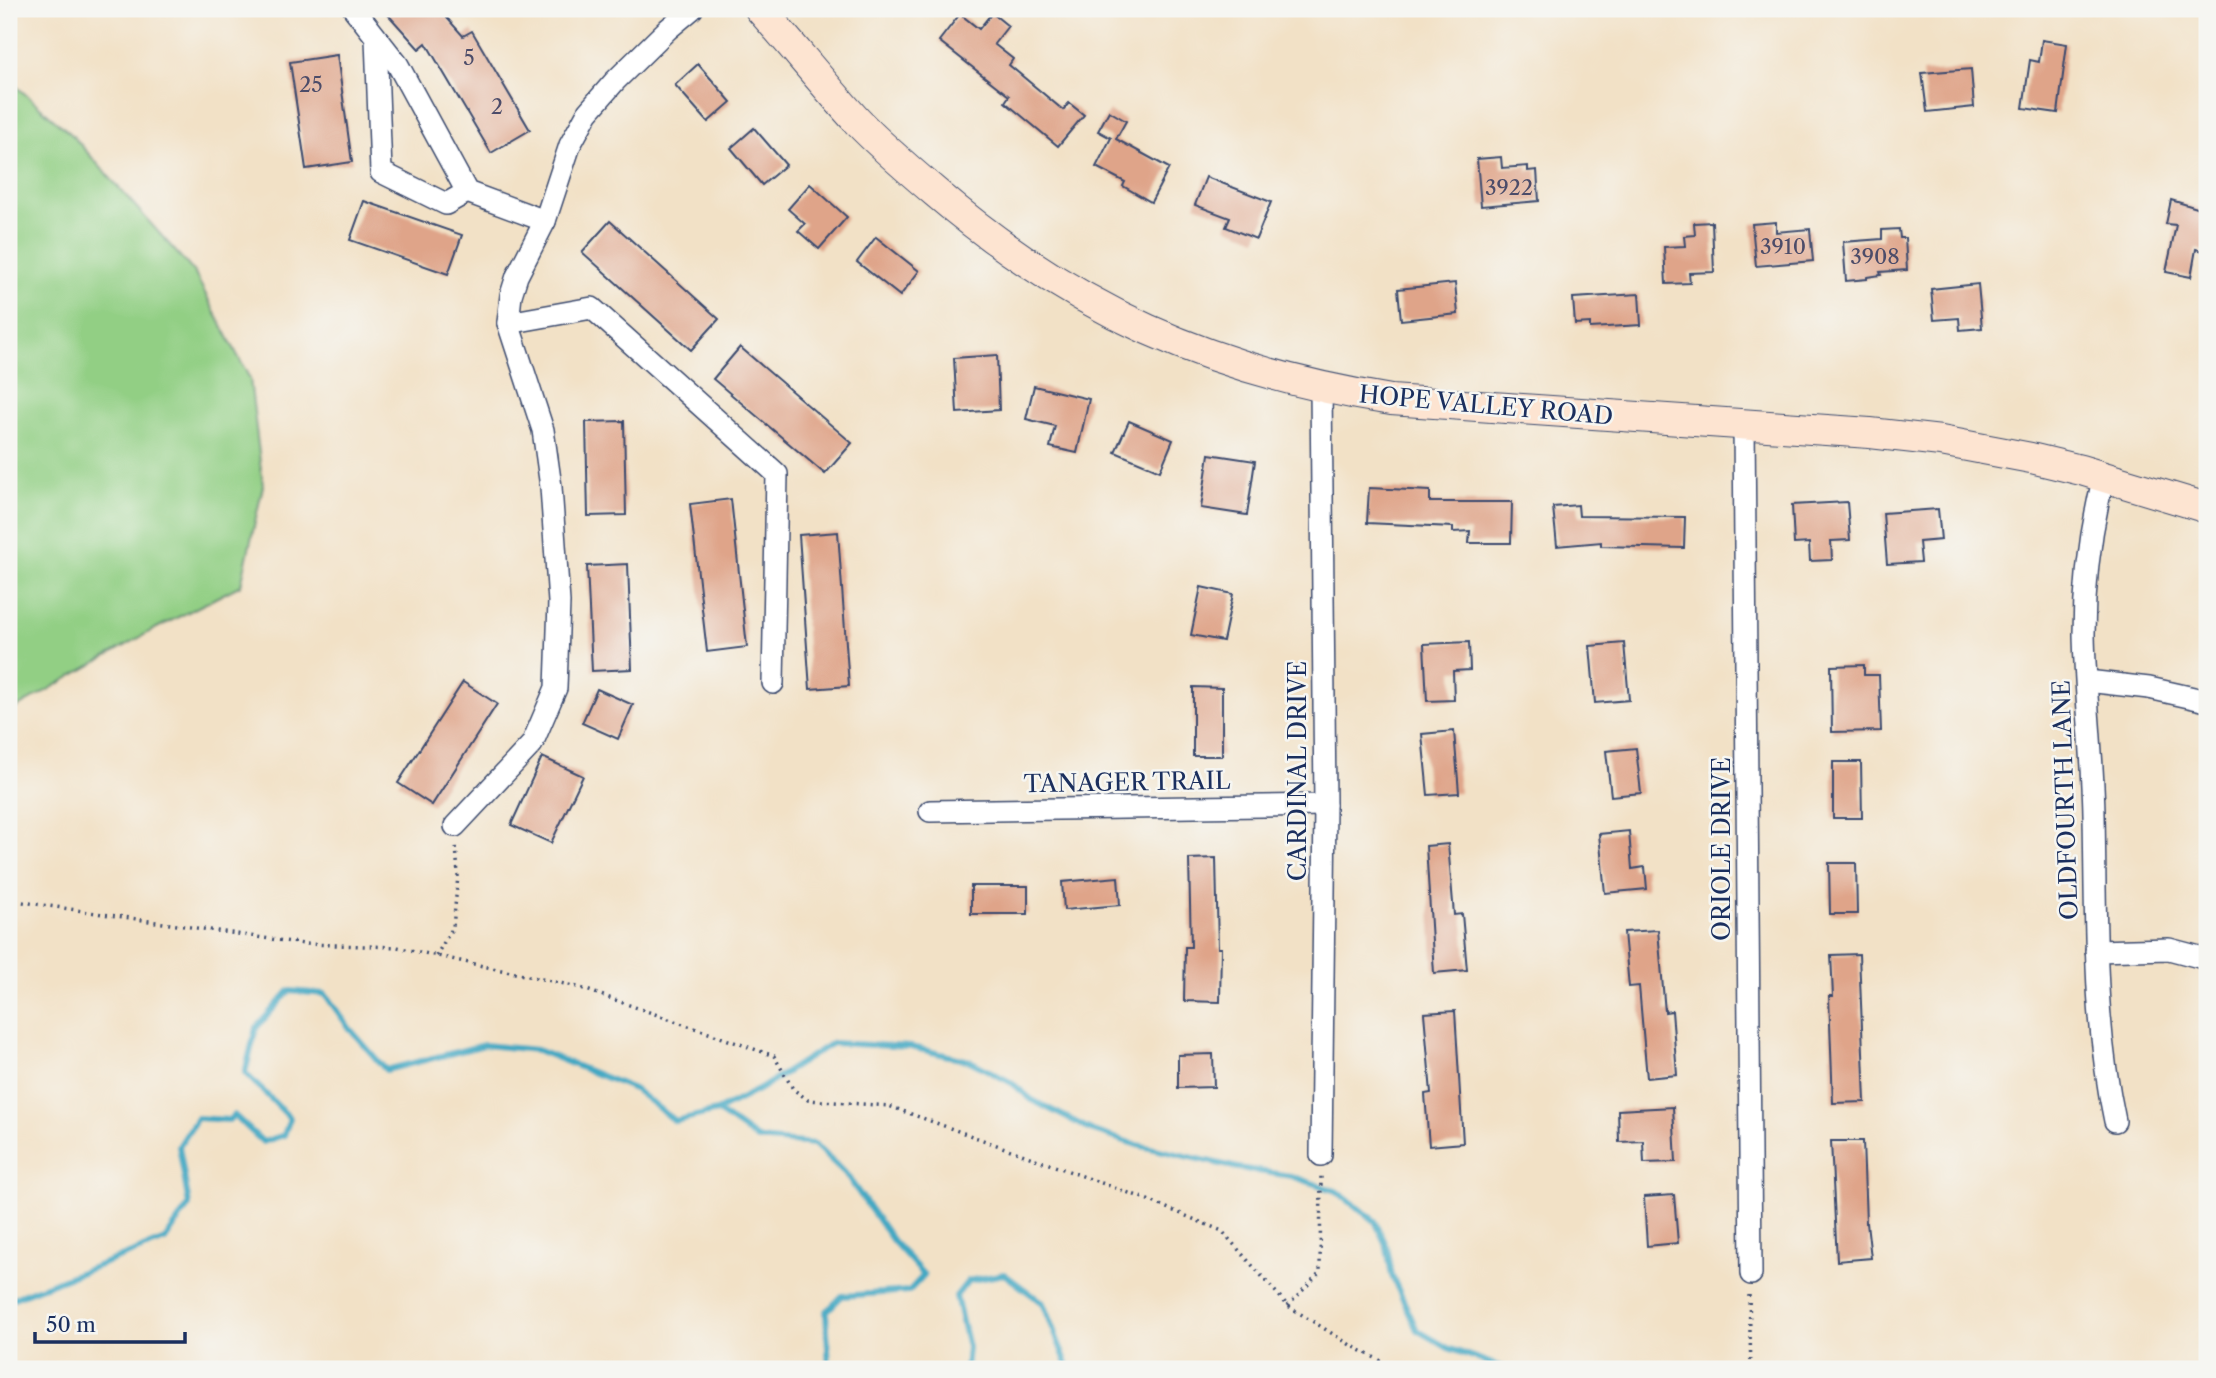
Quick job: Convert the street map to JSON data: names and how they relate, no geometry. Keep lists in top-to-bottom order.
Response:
{
  "streets": {
    "main road": ["HOPE VALLEY ROAD"],
    "street": [
      "CARDINAL DRIVE",
      "TANAGER TRAIL",
      "OLDFOURTH LANE",
      "ORIOLE DRIVE"
    ]
  },
  "crossings": [
    ["HOPE VALLEY ROAD", "CARDINAL DRIVE"],
    ["HOPE VALLEY ROAD", "OLDFOURTH LANE"],
    ["HOPE VALLEY ROAD", "ORIOLE DRIVE"],
    ["CARDINAL DRIVE", "TANAGER TRAIL"]
  ],
  "house_numbers": [
    "5",
    "25",
    "2",
    "3922",
    "3910",
    "3908"
  ],
  "scale_bar": "50 m"
}
